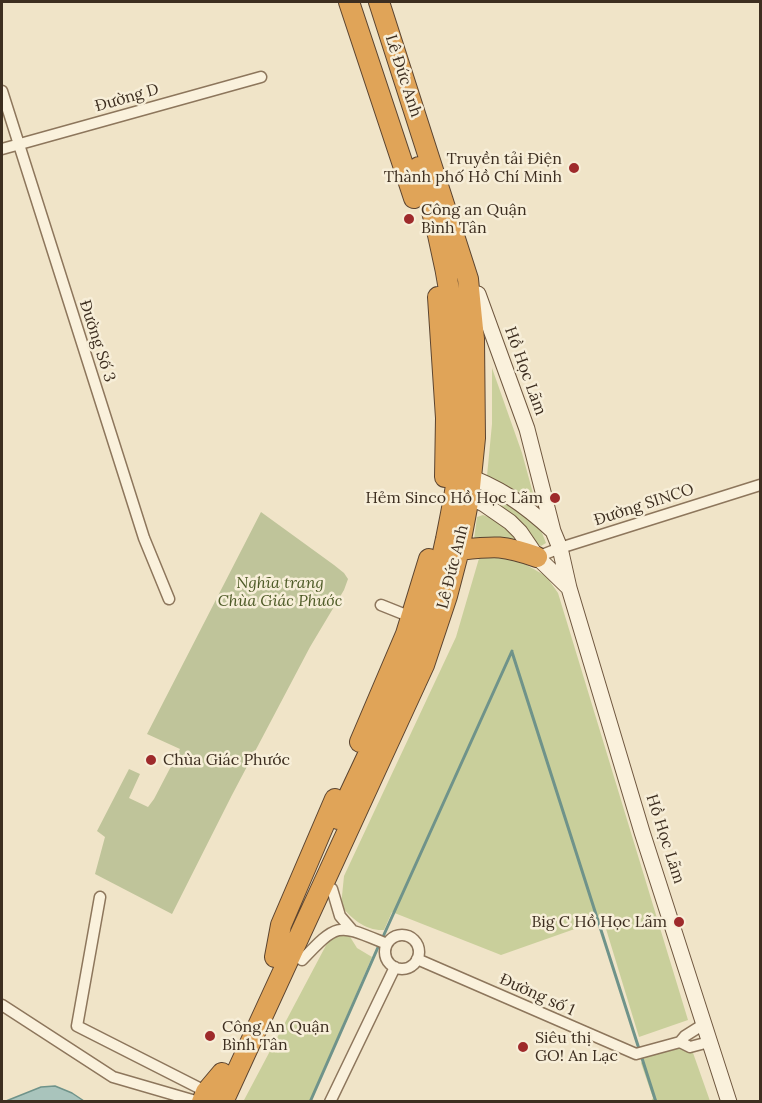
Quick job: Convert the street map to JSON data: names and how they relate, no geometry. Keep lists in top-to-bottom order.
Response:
{
  "streets": {
    "highway": ["Lê Đức Anh"],
    "main road": ["Hồ Học Lãm"],
    "street": [
      "Đường D",
      "Đường Số 3",
      "Đường SINCO",
      "Đường số 1"
    ]
  },
  "crossings": [
    ["Lê Đức Anh", "Hồ Học Lãm"],
    ["Đường D", "Đường Số 3"],
    ["Hồ Học Lãm", "Đường SINCO"],
    ["Hồ Học Lãm", "Đường số 1"]
  ],
  "parks": ["Nghĩa trang Chùa Giác Phước"],
  "places": [
    "Truyền tải Điện Thành phố Hồ Chí Minh",
    "Công an Quận Bình Tân",
    "Hẻm Sinco Hồ Học Lãm",
    "Chùa Giác Phước",
    "Big C Hồ Học Lãm",
    "Công An Quận Bình Tân",
    "Siêu thị GO! An Lạc"
  ]
}
